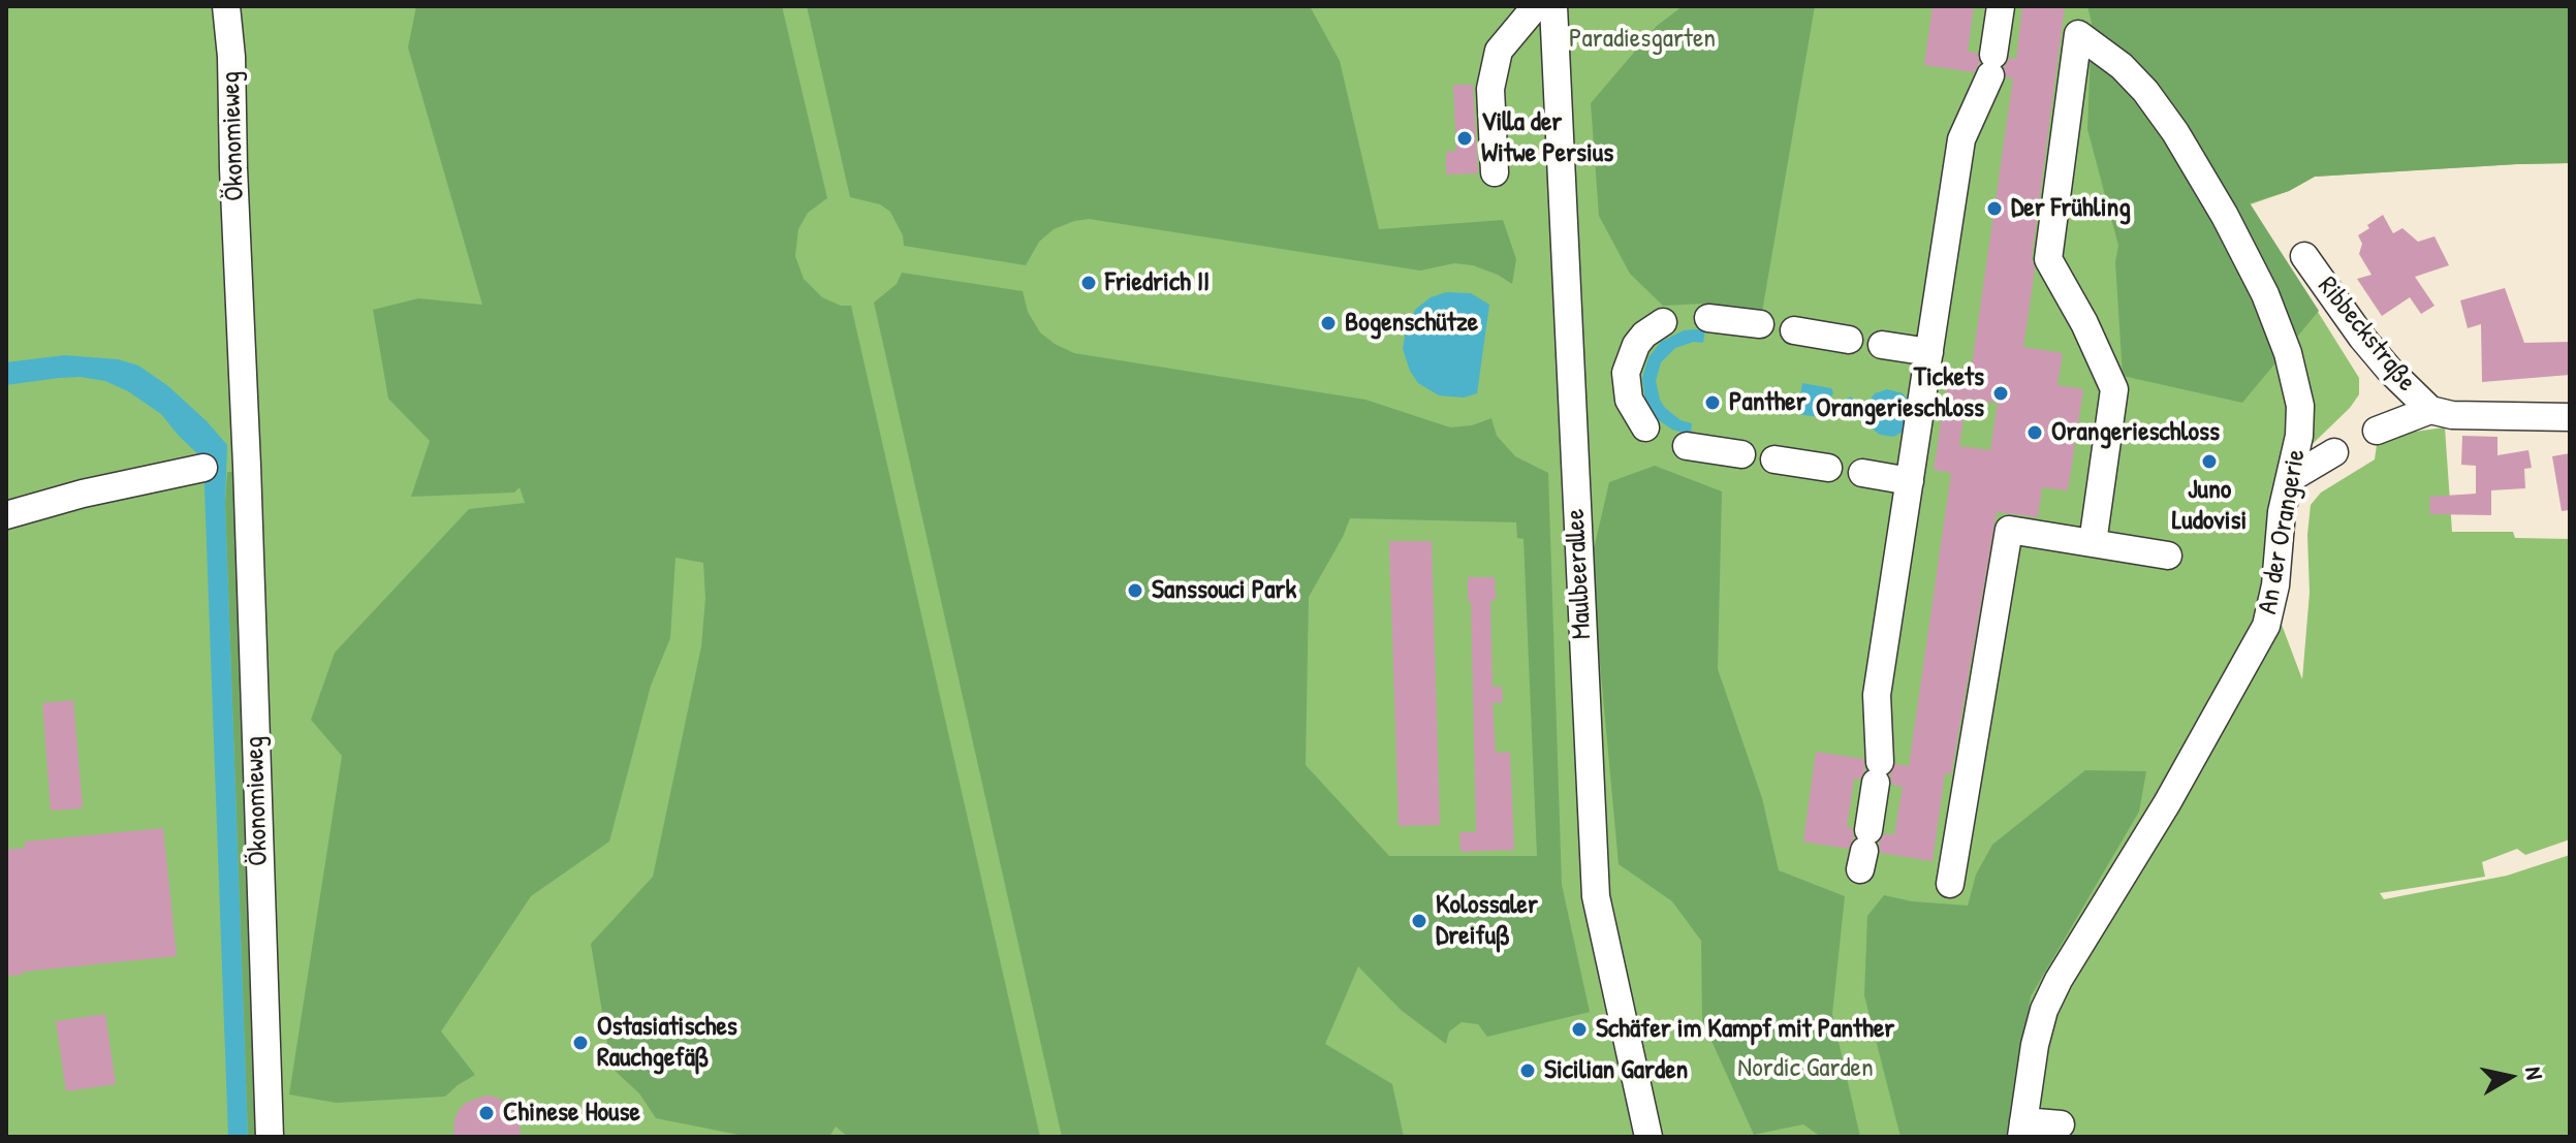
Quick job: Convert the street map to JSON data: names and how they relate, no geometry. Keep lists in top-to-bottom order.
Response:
{
  "streets": {
    "street": [
      "Ökonomieweg",
      "Ribbeckstraße",
      "An der Orangerie",
      "Maulbeerallee"
    ]
  },
  "parks": ["Paradiesgarten", "Nordic Garden"],
  "places": [
    "Villa der Witwe Persius",
    "Der Frühling",
    "Friedrich II",
    "Bogenschütze",
    "Tickets Orangerieschloss",
    "Panther",
    "Orangerieschloss",
    "Juno Ludovisi",
    "Sanssouci Park",
    "Kolossaler Dreifuß",
    "Schäfer im Kampf mit Panther",
    "Ostasiatisches Rauchgefäß",
    "Sicilian Garden",
    "Chinese House"
  ],
  "north": "right"
}
